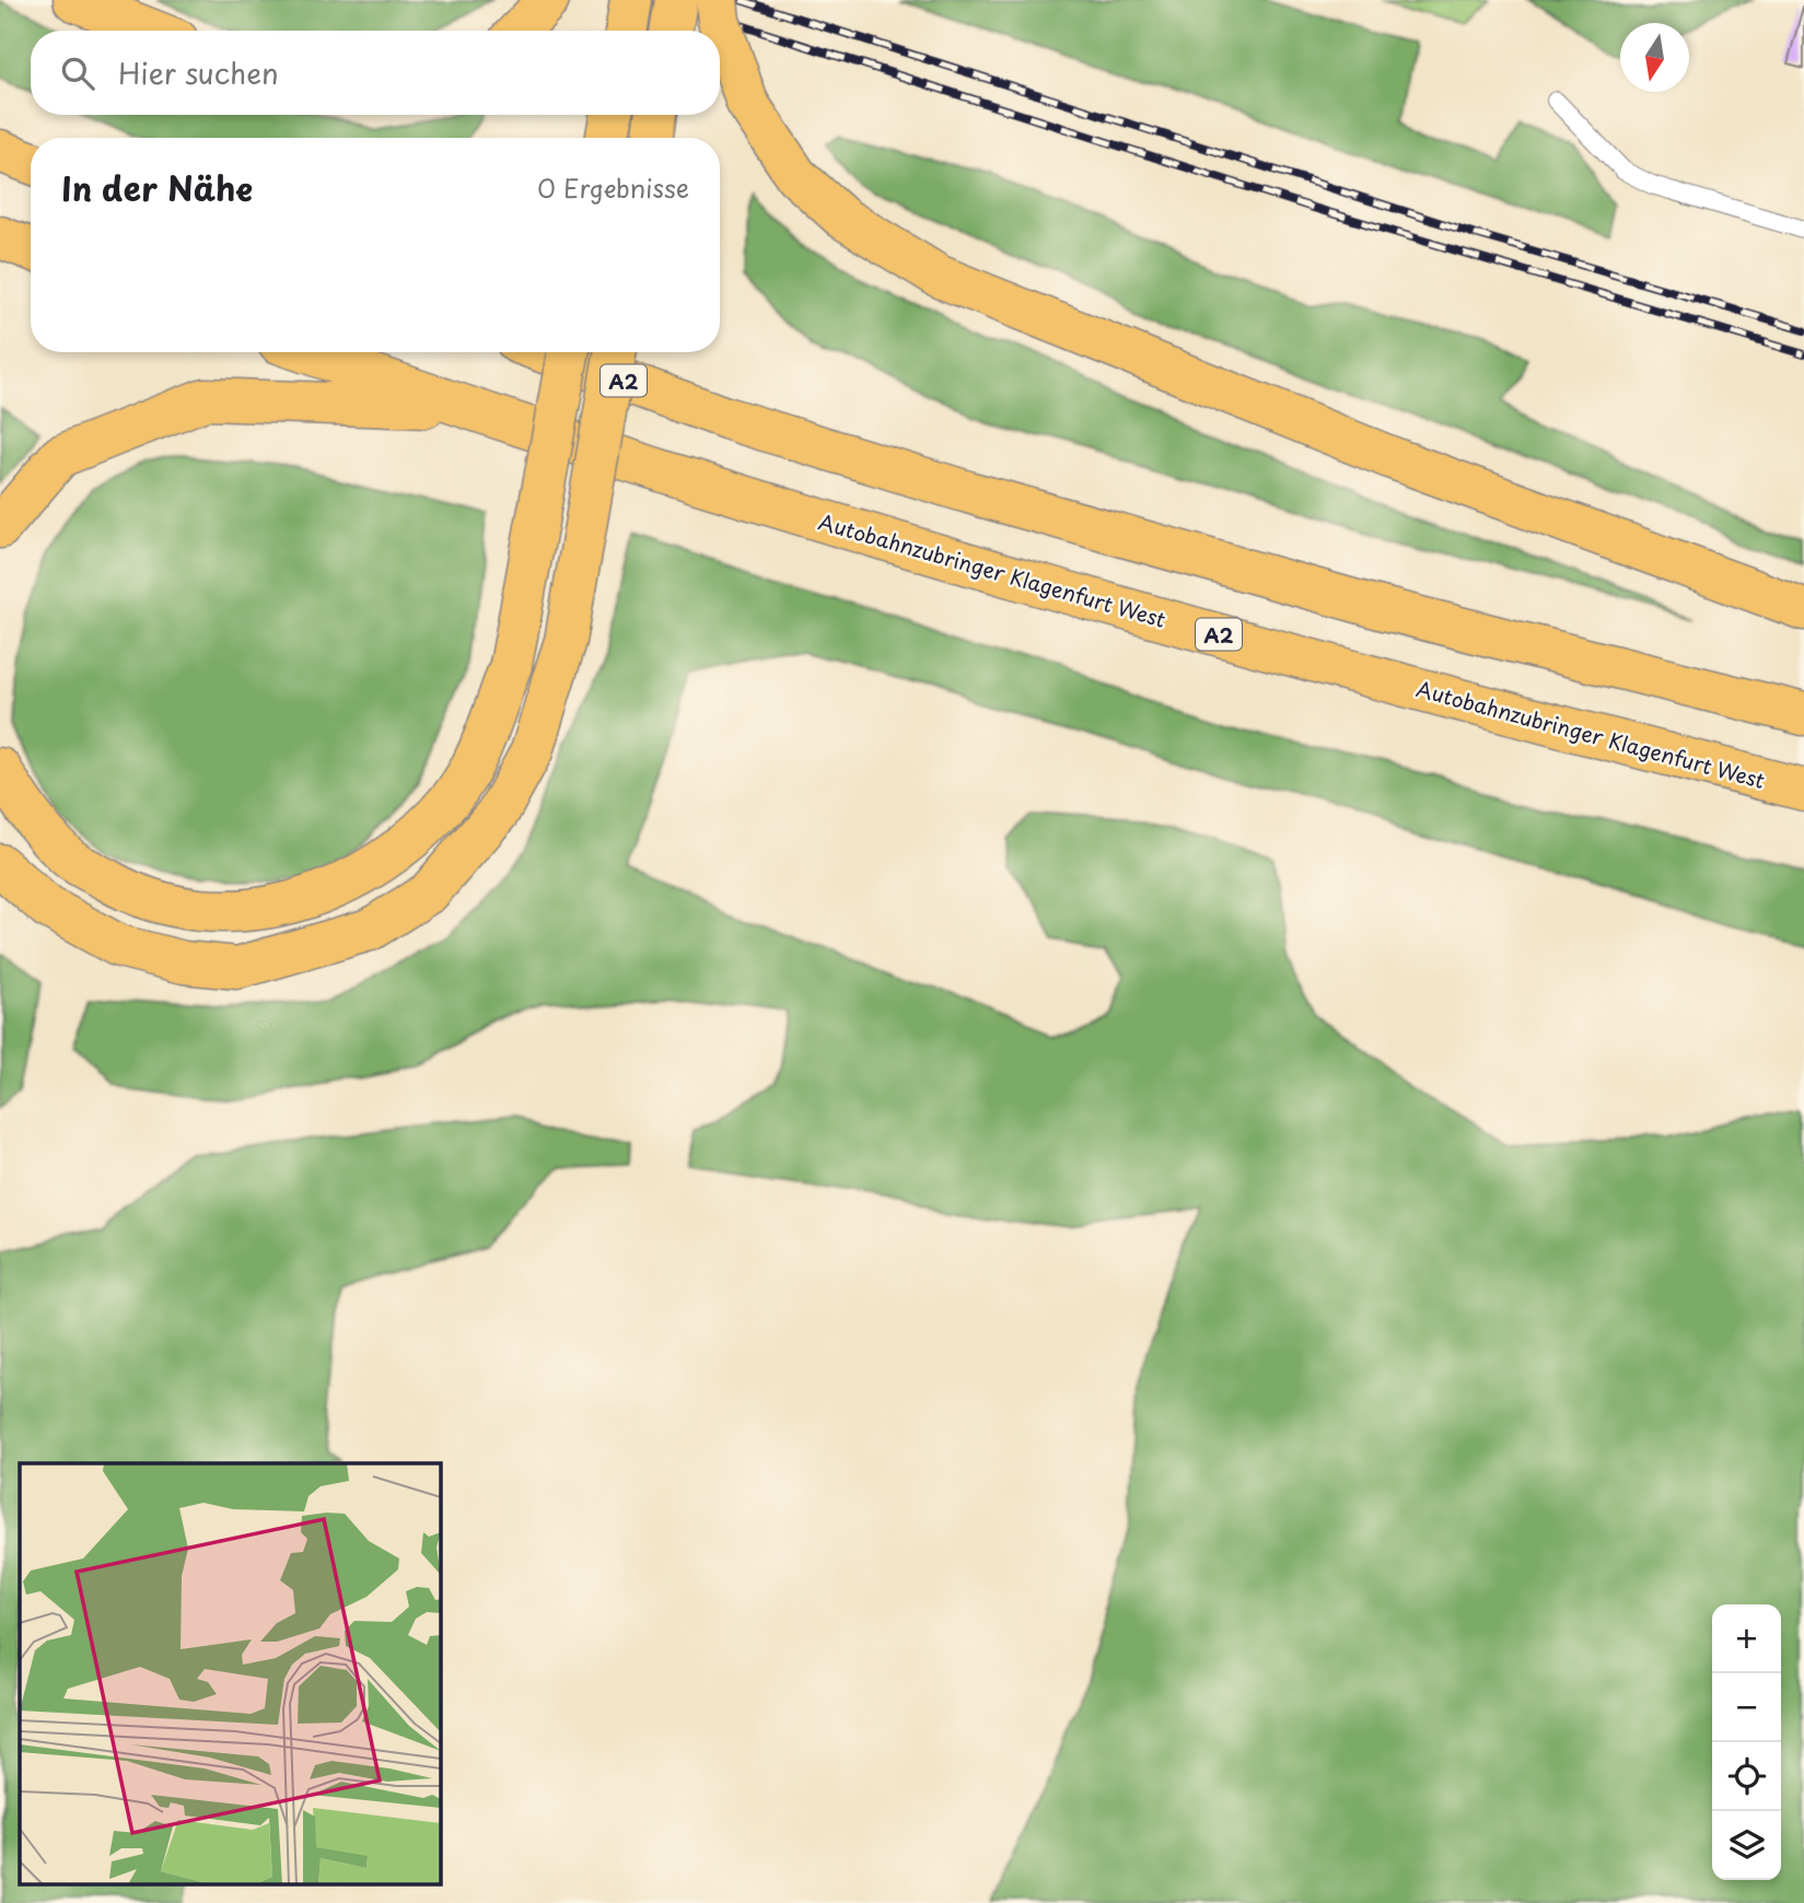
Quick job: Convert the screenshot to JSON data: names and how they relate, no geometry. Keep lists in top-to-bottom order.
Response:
{
  "streets": {
    "main road": ["A2", "Autobahnzubringer Klagenfurt West"]
  },
  "north": "bottom",
  "page": {
    "search": "Hier suchen",
    "heading": ["In der Nähe", "0 Ergebnisse"],
    "map_buttons": ["+", "−"]
  }
}
